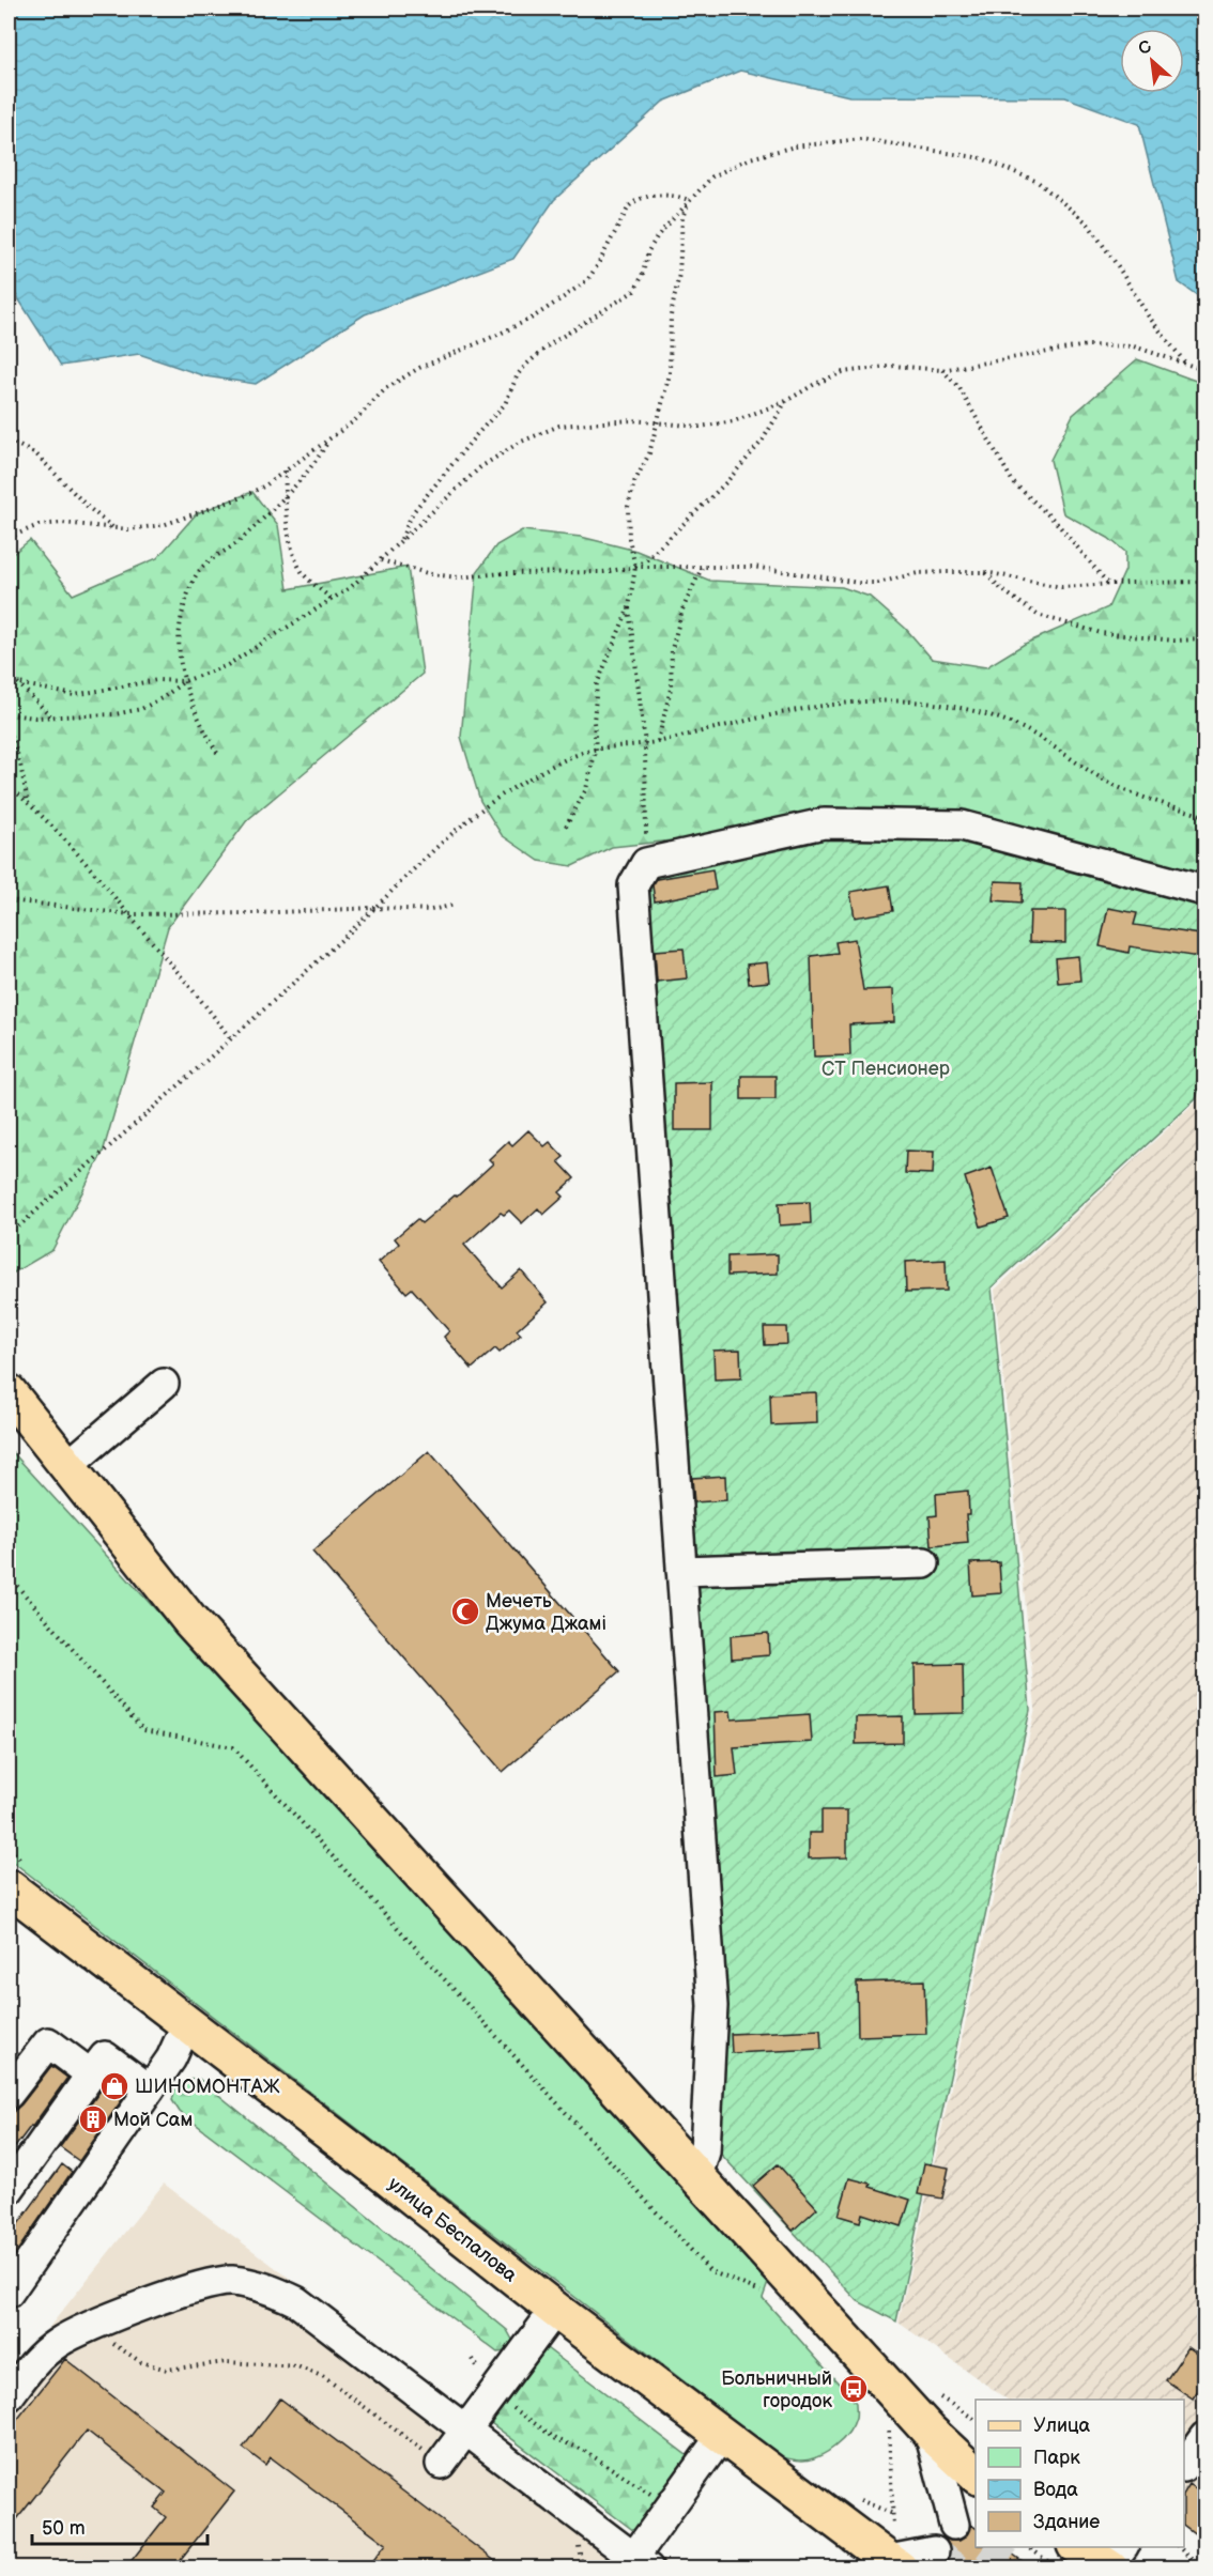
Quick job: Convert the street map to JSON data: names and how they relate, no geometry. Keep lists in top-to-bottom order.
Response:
{
  "streets": {
    "main road": ["улица Беспалова"]
  },
  "parks": ["СТ Пенсионер"],
  "places": {
    "mosque": ["Мечеть Джума Джамі"],
    "shop": ["ШИНОМОНТАЖ"],
    "building": ["Мой Сам"],
    "bus stop": ["Больничный городок"]
  },
  "legend": [
    "Улица",
    "Парк",
    "Вода",
    "Здание"
  ],
  "scale_bar": "50 m",
  "north": "top left"
}
